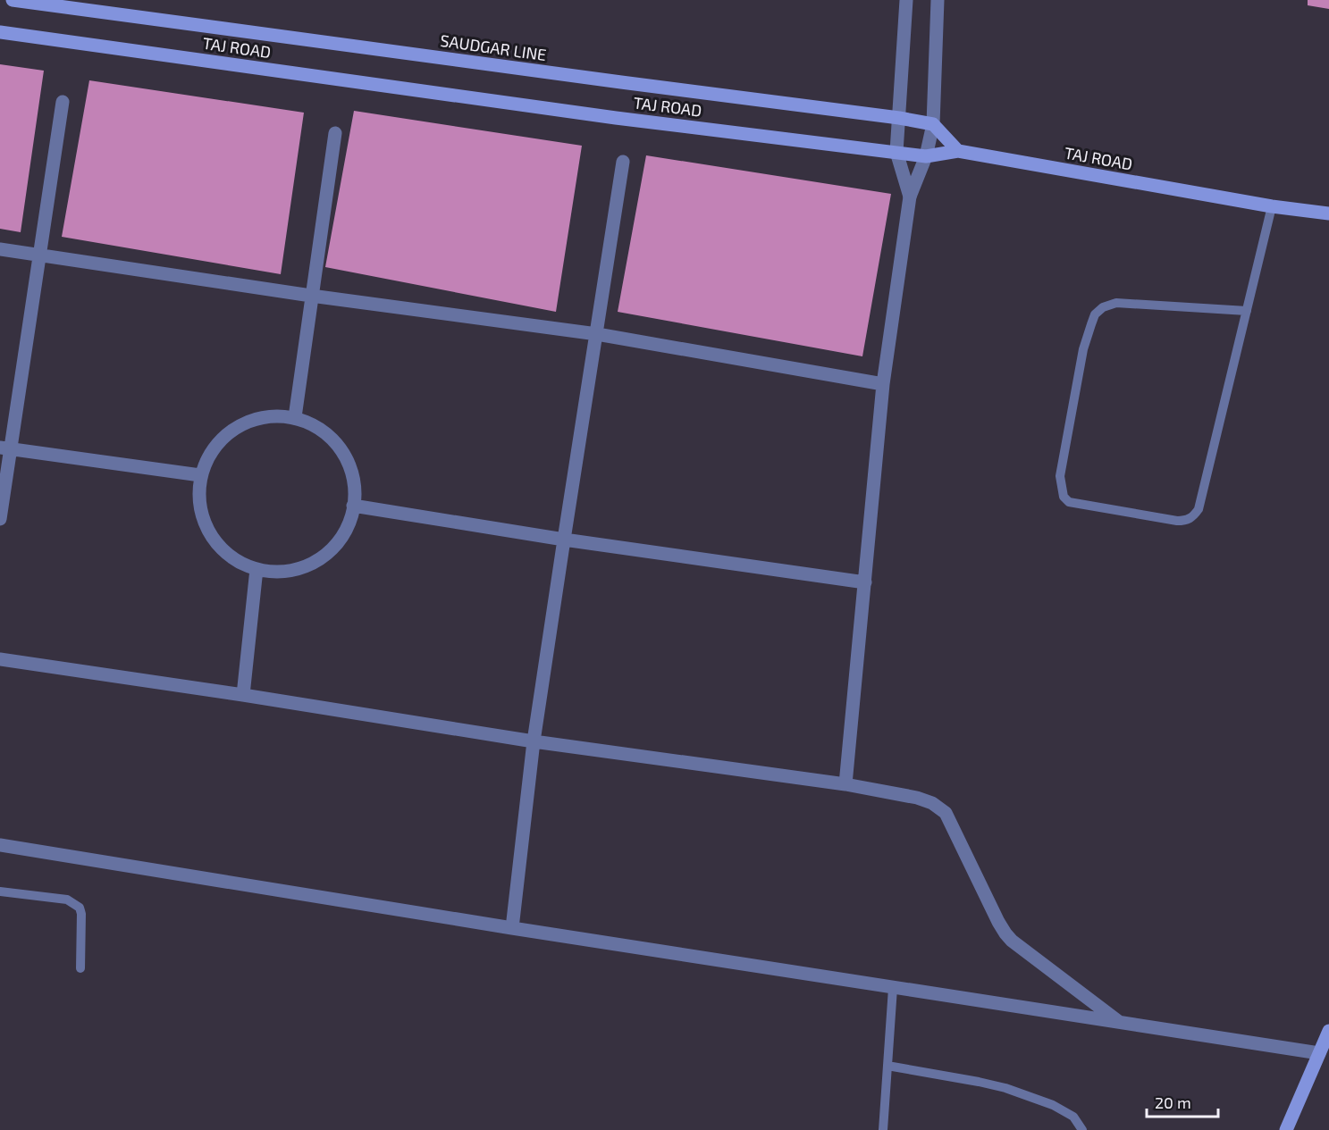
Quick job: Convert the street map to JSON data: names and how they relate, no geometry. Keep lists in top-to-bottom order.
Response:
{
  "streets": {
    "main road": ["TAJ ROAD", "SAUDGAR LINE"]
  },
  "scale_bar": "20 m"
}
